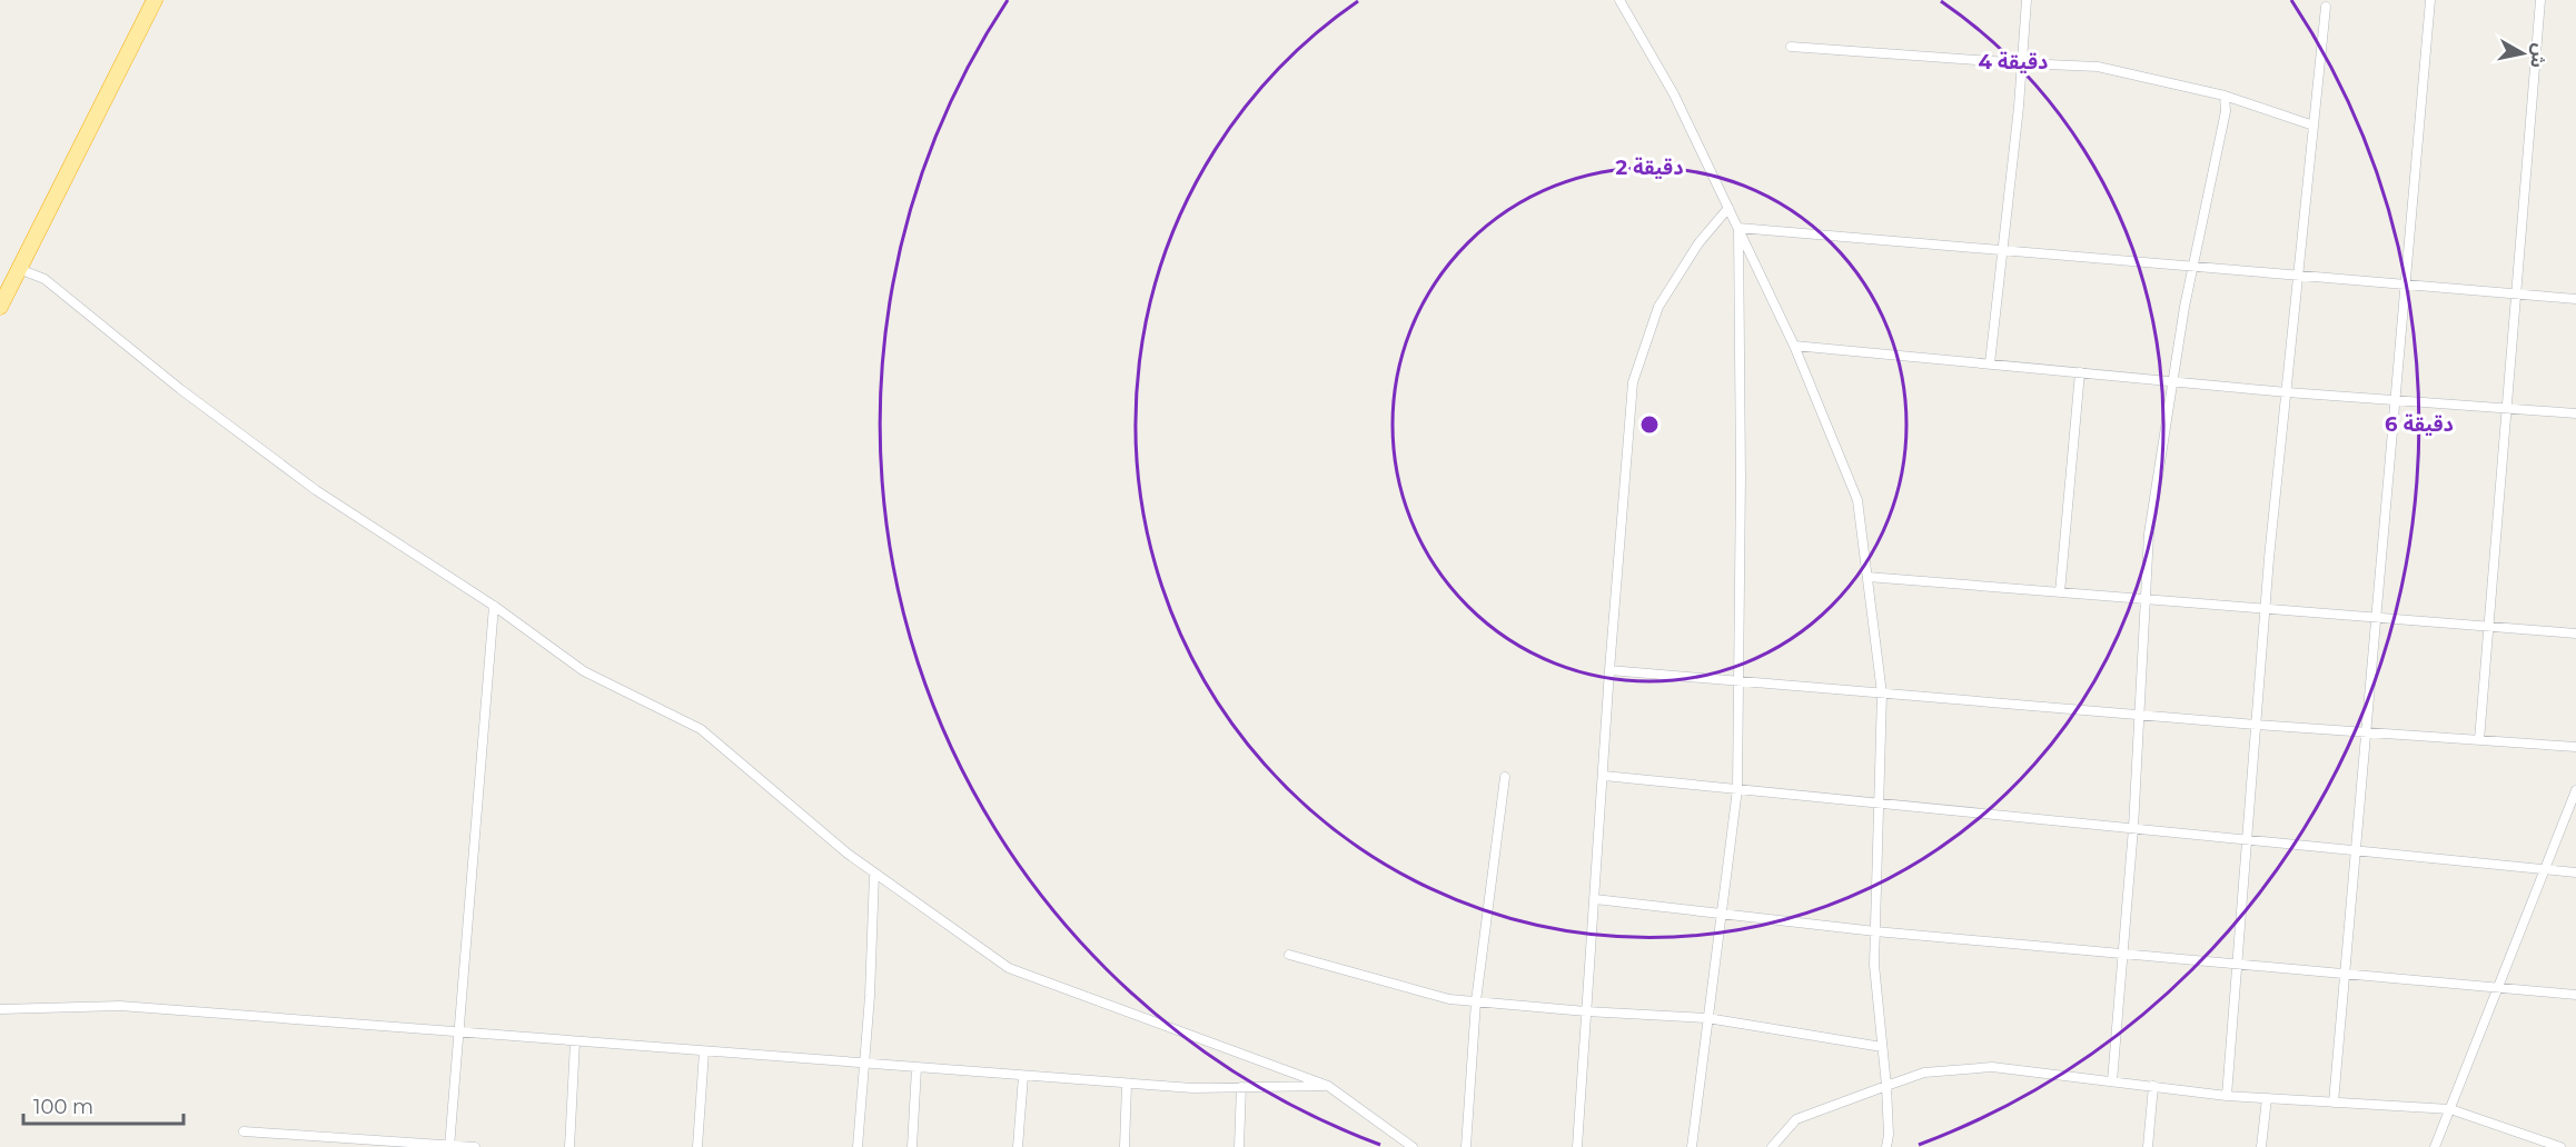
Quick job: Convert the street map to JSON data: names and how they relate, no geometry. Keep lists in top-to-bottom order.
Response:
{
  "scale_bar": "100 m",
  "north": "right",
  "rings": ["4 دقيقة", "2 دقيقة", "6 دقيقة"]
}
